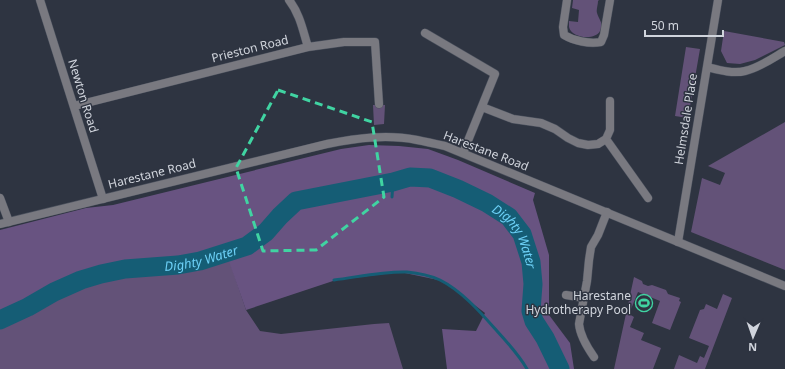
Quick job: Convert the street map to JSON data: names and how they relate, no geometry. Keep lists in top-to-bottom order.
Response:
{
  "streets": {
    "street": [
      "Prieston Road",
      "Newton Road",
      "Helmsdale Place",
      "Harestane Road"
    ]
  },
  "crossings": [
    ["Prieston Road", "Newton Road"],
    ["Newton Road", "Harestane Road"],
    ["Helmsdale Place", "Harestane Road"]
  ],
  "water": ["Dighty Water"],
  "places": {
    "sports": ["Harestane Hydrotherapy Pool"]
  },
  "scale_bar": "50 m",
  "north": "bottom"
}
